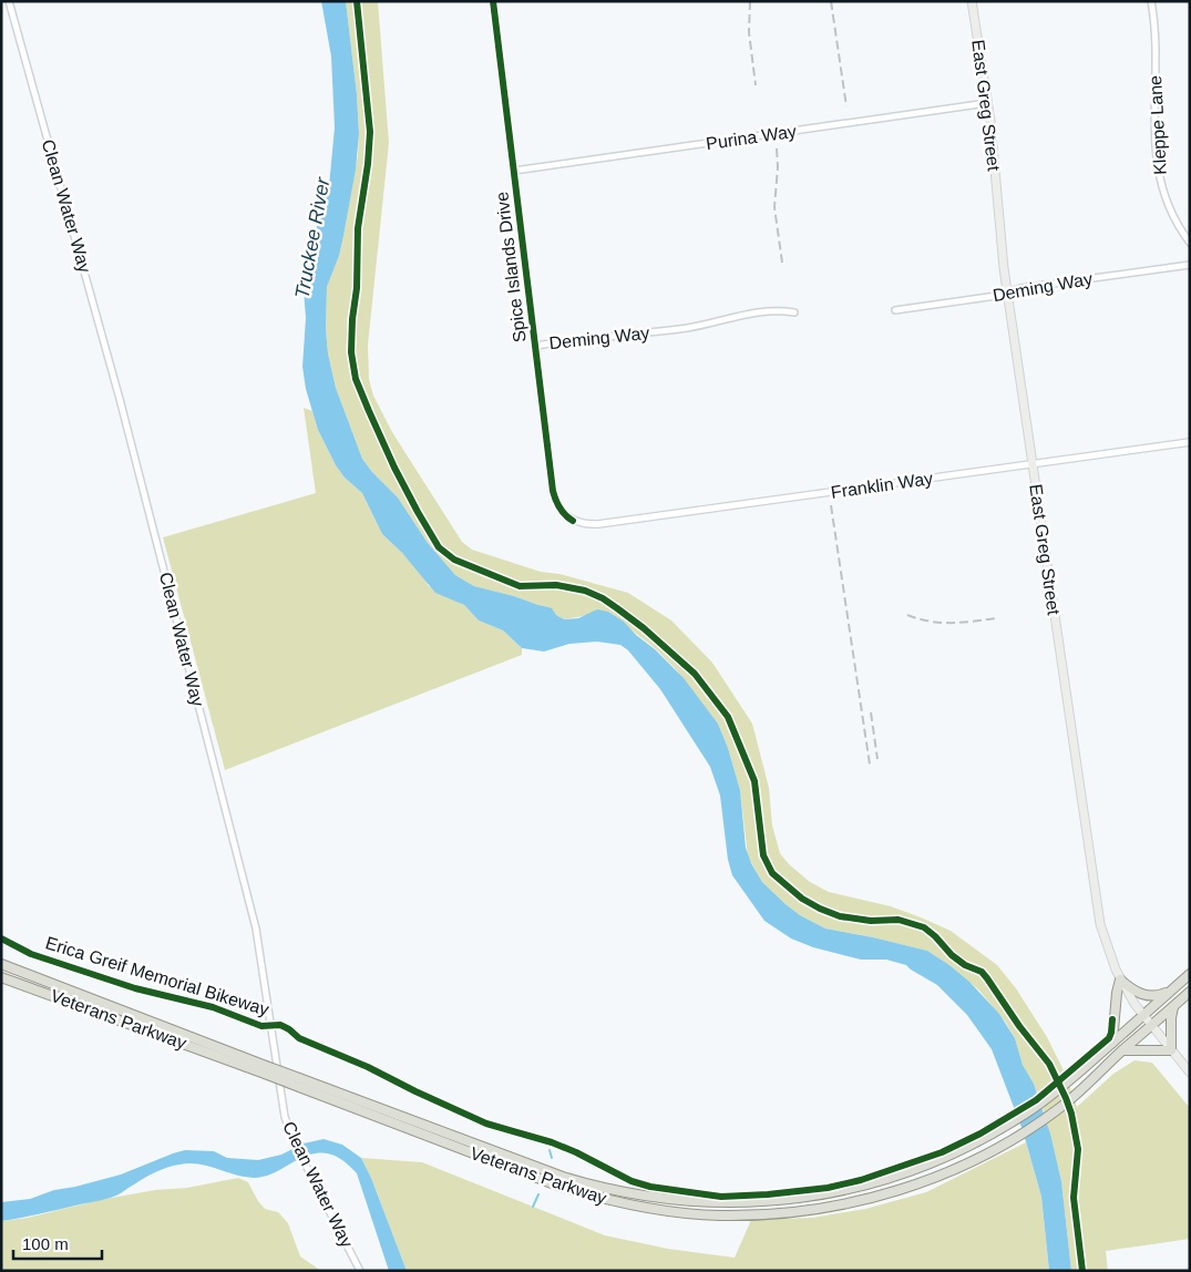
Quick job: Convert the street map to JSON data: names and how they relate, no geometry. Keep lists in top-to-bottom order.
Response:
{
  "streets": {
    "main road": ["East Greg Street", "Veterans Parkway"],
    "street": [
      "Kleppe Lane",
      "Purina Way",
      "Clean Water Way",
      "Spice Islands Drive",
      "Deming Way",
      "Franklin Way"
    ],
    "cycle path": ["Erica Greif Memorial Bikeway"]
  },
  "crossings": [
    ["East Greg Street", "Purina Way"],
    ["East Greg Street", "Deming Way"],
    ["East Greg Street", "Franklin Way"],
    ["East Greg Street", "Veterans Parkway"],
    ["Purina Way", "Spice Islands Drive"],
    ["Spice Islands Drive", "Deming Way"],
    ["Spice Islands Drive", "Franklin Way"]
  ],
  "water": ["Truckee River"],
  "scale_bar": "100 m"
}
